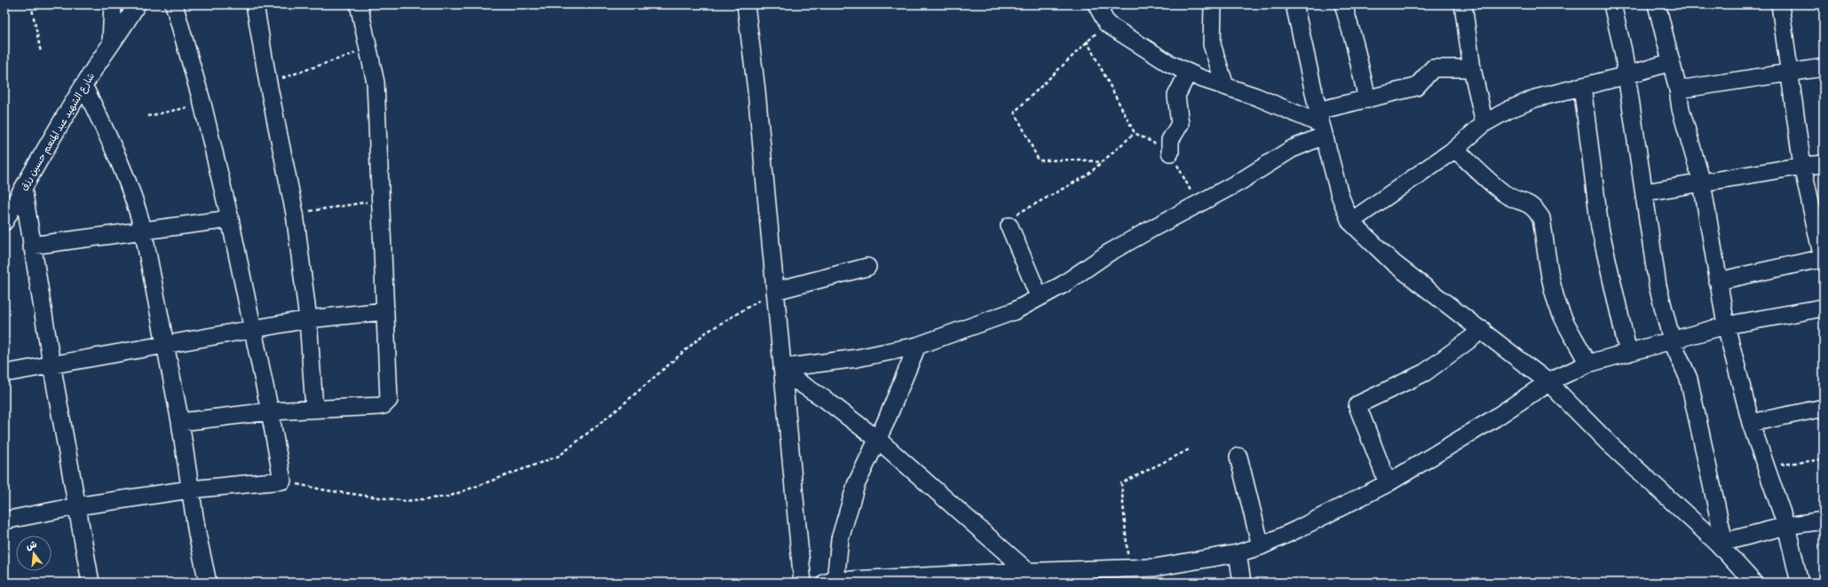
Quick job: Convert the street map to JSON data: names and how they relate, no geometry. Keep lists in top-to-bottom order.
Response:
{
  "streets": {
    "street": ["شارع الشهيد عبد المنعم حسين رزق"]
  },
  "north": "top"
}
